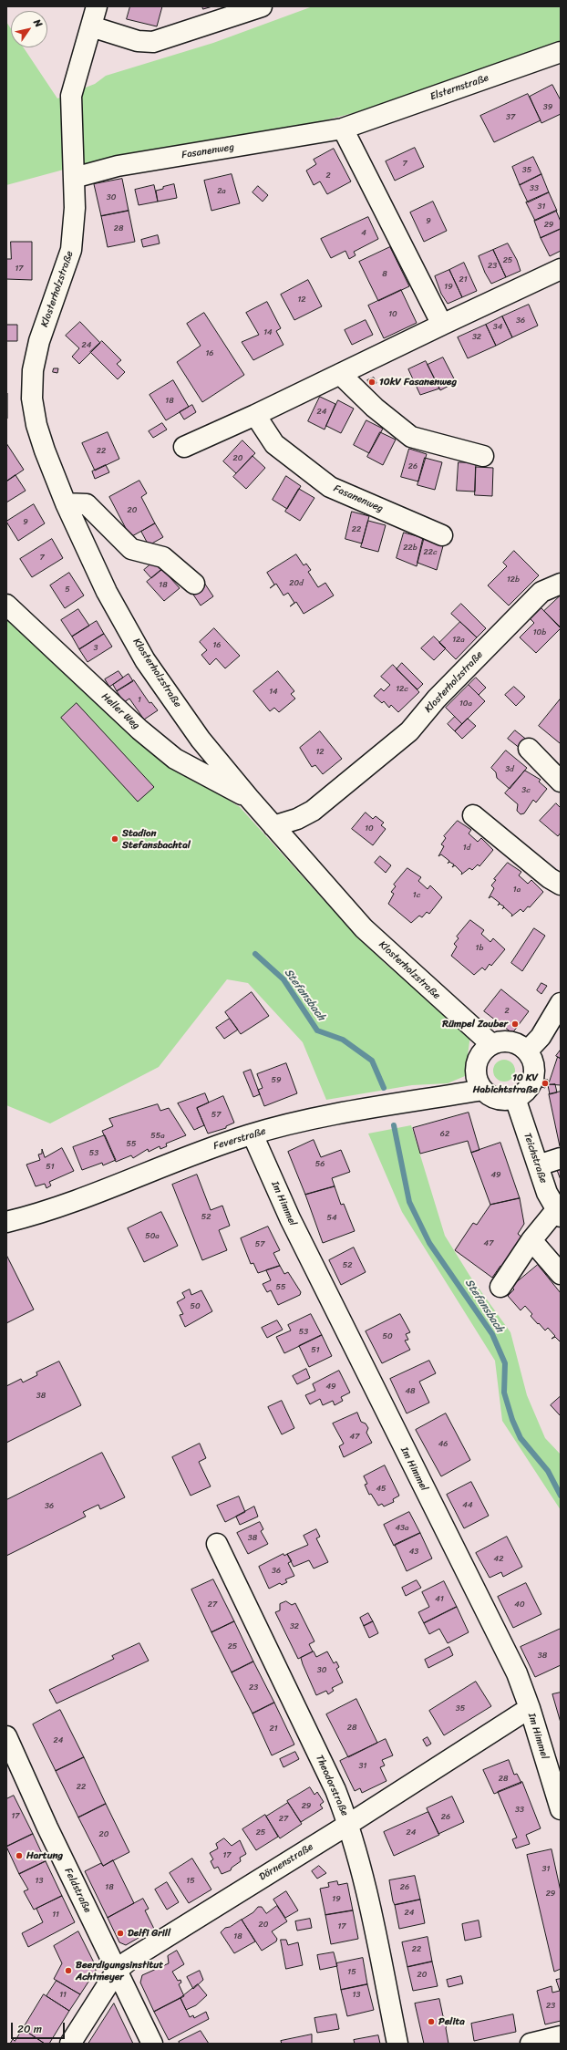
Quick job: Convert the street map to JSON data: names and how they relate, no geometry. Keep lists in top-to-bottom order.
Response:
{
  "streets": {
    "street": [
      "Elsternstraße",
      "Fasanenweg",
      "Klosterholzstraße",
      "Heller Weg",
      "Feverstraße",
      "Teichstraße",
      "Im Himmel",
      "Theodorstraße",
      "Dörnenstraße",
      "Feldstraße"
    ]
  },
  "crossings": [
    ["Elsternstraße", "Fasanenweg"],
    ["Fasanenweg", "Klosterholzstraße"],
    ["Klosterholzstraße", "Heller Weg"],
    ["Klosterholzstraße", "Feverstraße"],
    ["Klosterholzstraße", "Teichstraße"],
    ["Feverstraße", "Teichstraße"],
    ["Feverstraße", "Im Himmel"],
    ["Im Himmel", "Dörnenstraße"],
    ["Theodorstraße", "Dörnenstraße"],
    ["Dörnenstraße", "Feldstraße"]
  ],
  "water": ["Stefansbach"],
  "places": [
    "10kV Fasanenweg",
    "Stadion Stefansbachtal",
    "Rümpel Zauber",
    "10 KV Habichtstraße",
    "Hartung",
    "Delfi Grill",
    "Beerdigungsinstitut Achtmeyer",
    "Pelita"
  ],
  "house_numbers": [
    "39",
    "37",
    "7",
    "35",
    "2",
    "33",
    "2a",
    "30",
    "31",
    "9",
    "29",
    "28",
    "4",
    "25",
    "23",
    "17",
    "8",
    "21",
    "19",
    "12",
    "10",
    "36",
    "34",
    "14",
    "32",
    "24",
    "16",
    "18",
    "24",
    "22",
    "20",
    "26",
    "20",
    "9",
    "22",
    "22b",
    "22c",
    "7",
    "12b",
    "20d",
    "18",
    "5",
    "10b",
    "12a",
    "16",
    "3",
    "12c",
    "14",
    "1",
    "10a",
    "12",
    "3d",
    "3c",
    "10",
    "1d",
    "1a",
    "1c",
    "1b",
    "2",
    "59",
    "57",
    "62",
    "55a",
    "55",
    "53",
    "56",
    "51",
    "49",
    "52",
    "54",
    "50a",
    "47",
    "57",
    "52",
    "55",
    "50",
    "53",
    "50",
    "51",
    "49",
    "48",
    "38",
    "47",
    "46",
    "45",
    "44",
    "36",
    "43a",
    "38",
    "43",
    "42",
    "36",
    "41",
    "27",
    "40",
    "32",
    "25",
    "38",
    "30",
    "23",
    "35",
    "28",
    "21",
    "24",
    "31",
    "28",
    "22",
    "29",
    "33",
    "17",
    "26",
    "27",
    "25",
    "24",
    "20",
    "17",
    "31",
    "13",
    "15",
    "18",
    "26",
    "29",
    "19",
    "24",
    "11",
    "20",
    "17",
    "18",
    "22",
    "15",
    "20",
    "11",
    "13",
    "23"
  ],
  "scale_bar": "20 m",
  "north": "top right"
}
